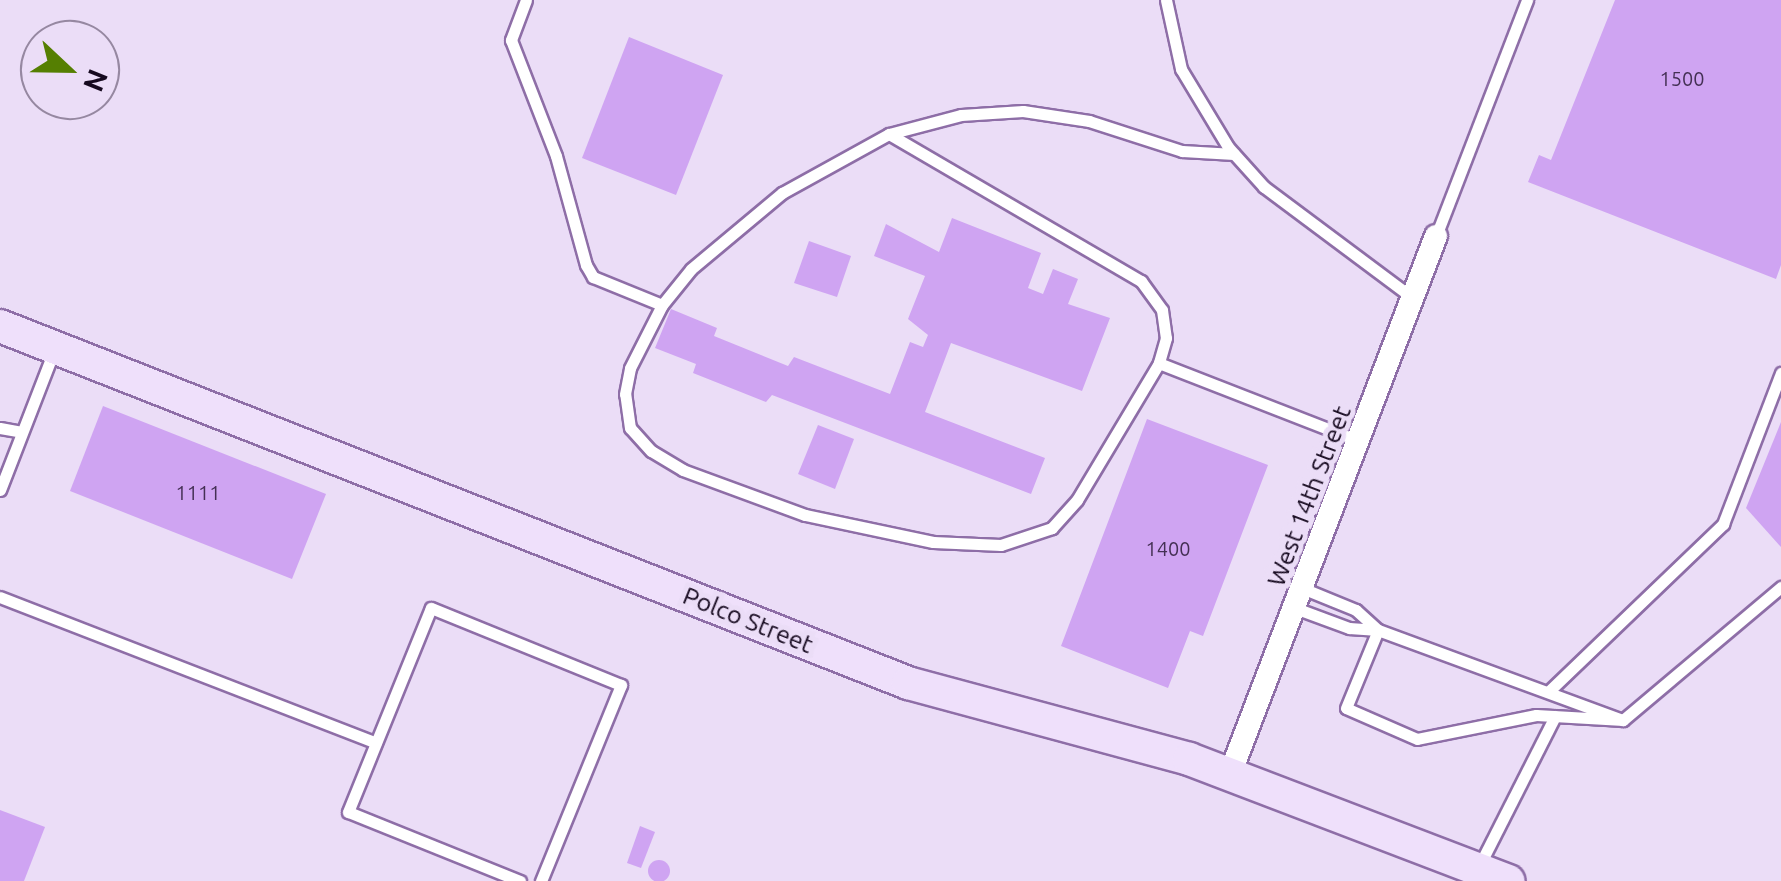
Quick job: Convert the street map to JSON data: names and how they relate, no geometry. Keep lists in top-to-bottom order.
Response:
{
  "streets": {
    "street": ["West 14th Street", "Polco Street"]
  },
  "crossings": [
    ["West 14th Street", "Polco Street"]
  ],
  "house_numbers": ["1500", "1111", "1400"],
  "north": "right"
}
